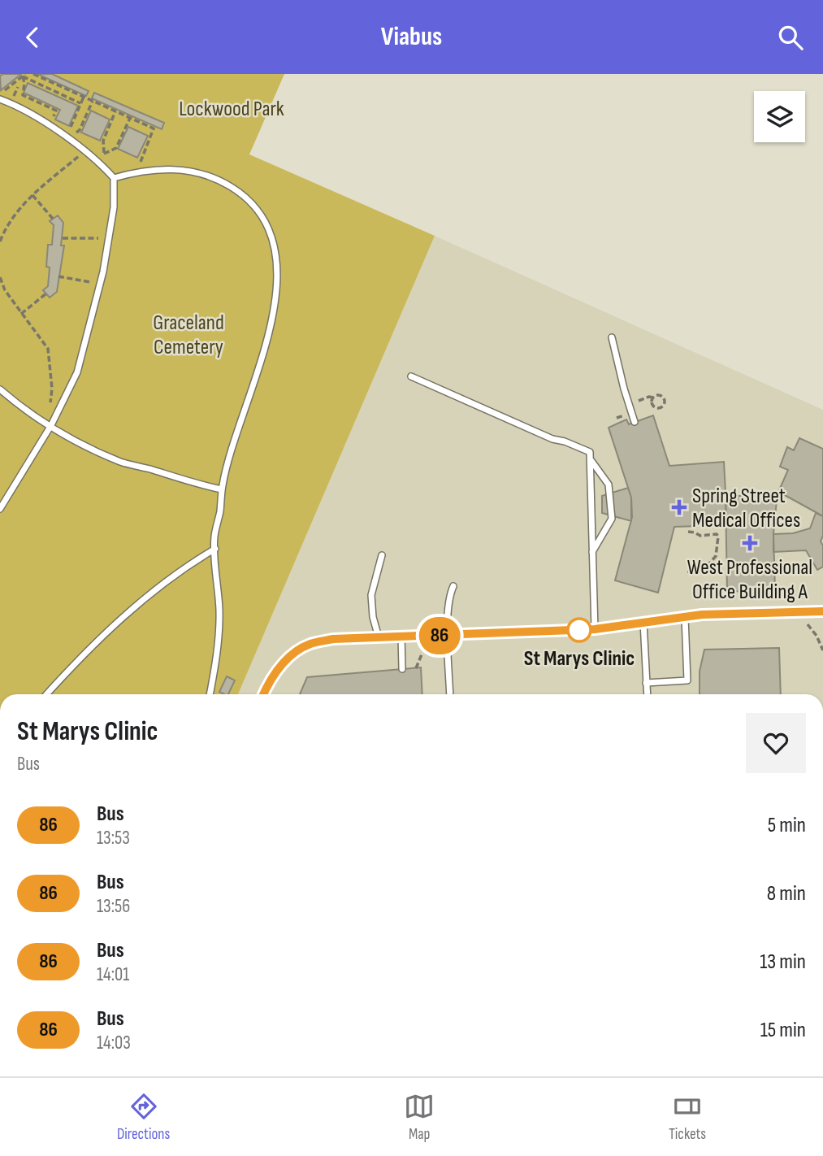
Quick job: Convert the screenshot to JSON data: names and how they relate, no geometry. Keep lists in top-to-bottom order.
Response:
{
  "parks": ["Lockwood Park", "Graceland Cemetery"],
  "places": {
    "health": ["Spring Street Medical Offices", "West Professional Office Building A"],
    "other": ["St Marys Clinic"]
  },
  "lines": ["bus line 86"],
  "page": {
    "header": "Viabus",
    "on_map": "86",
    "heading": ["St Marys Clinic", "Bus"],
    "list": [
      {
        "mark": "86",
        "name": "Bus",
        "note": "13:53",
        "value": "5 min"
      },
      {
        "mark": "86",
        "name": "Bus",
        "note": "13:56",
        "value": "8 min"
      },
      {
        "mark": "86",
        "name": "Bus",
        "note": "14:01",
        "value": "13 min"
      },
      {
        "mark": "86",
        "name": "Bus",
        "note": "14:03",
        "value": "15 min"
      }
    ],
    "tabs": ["Directions", "Map", "Tickets"]
  }
}
